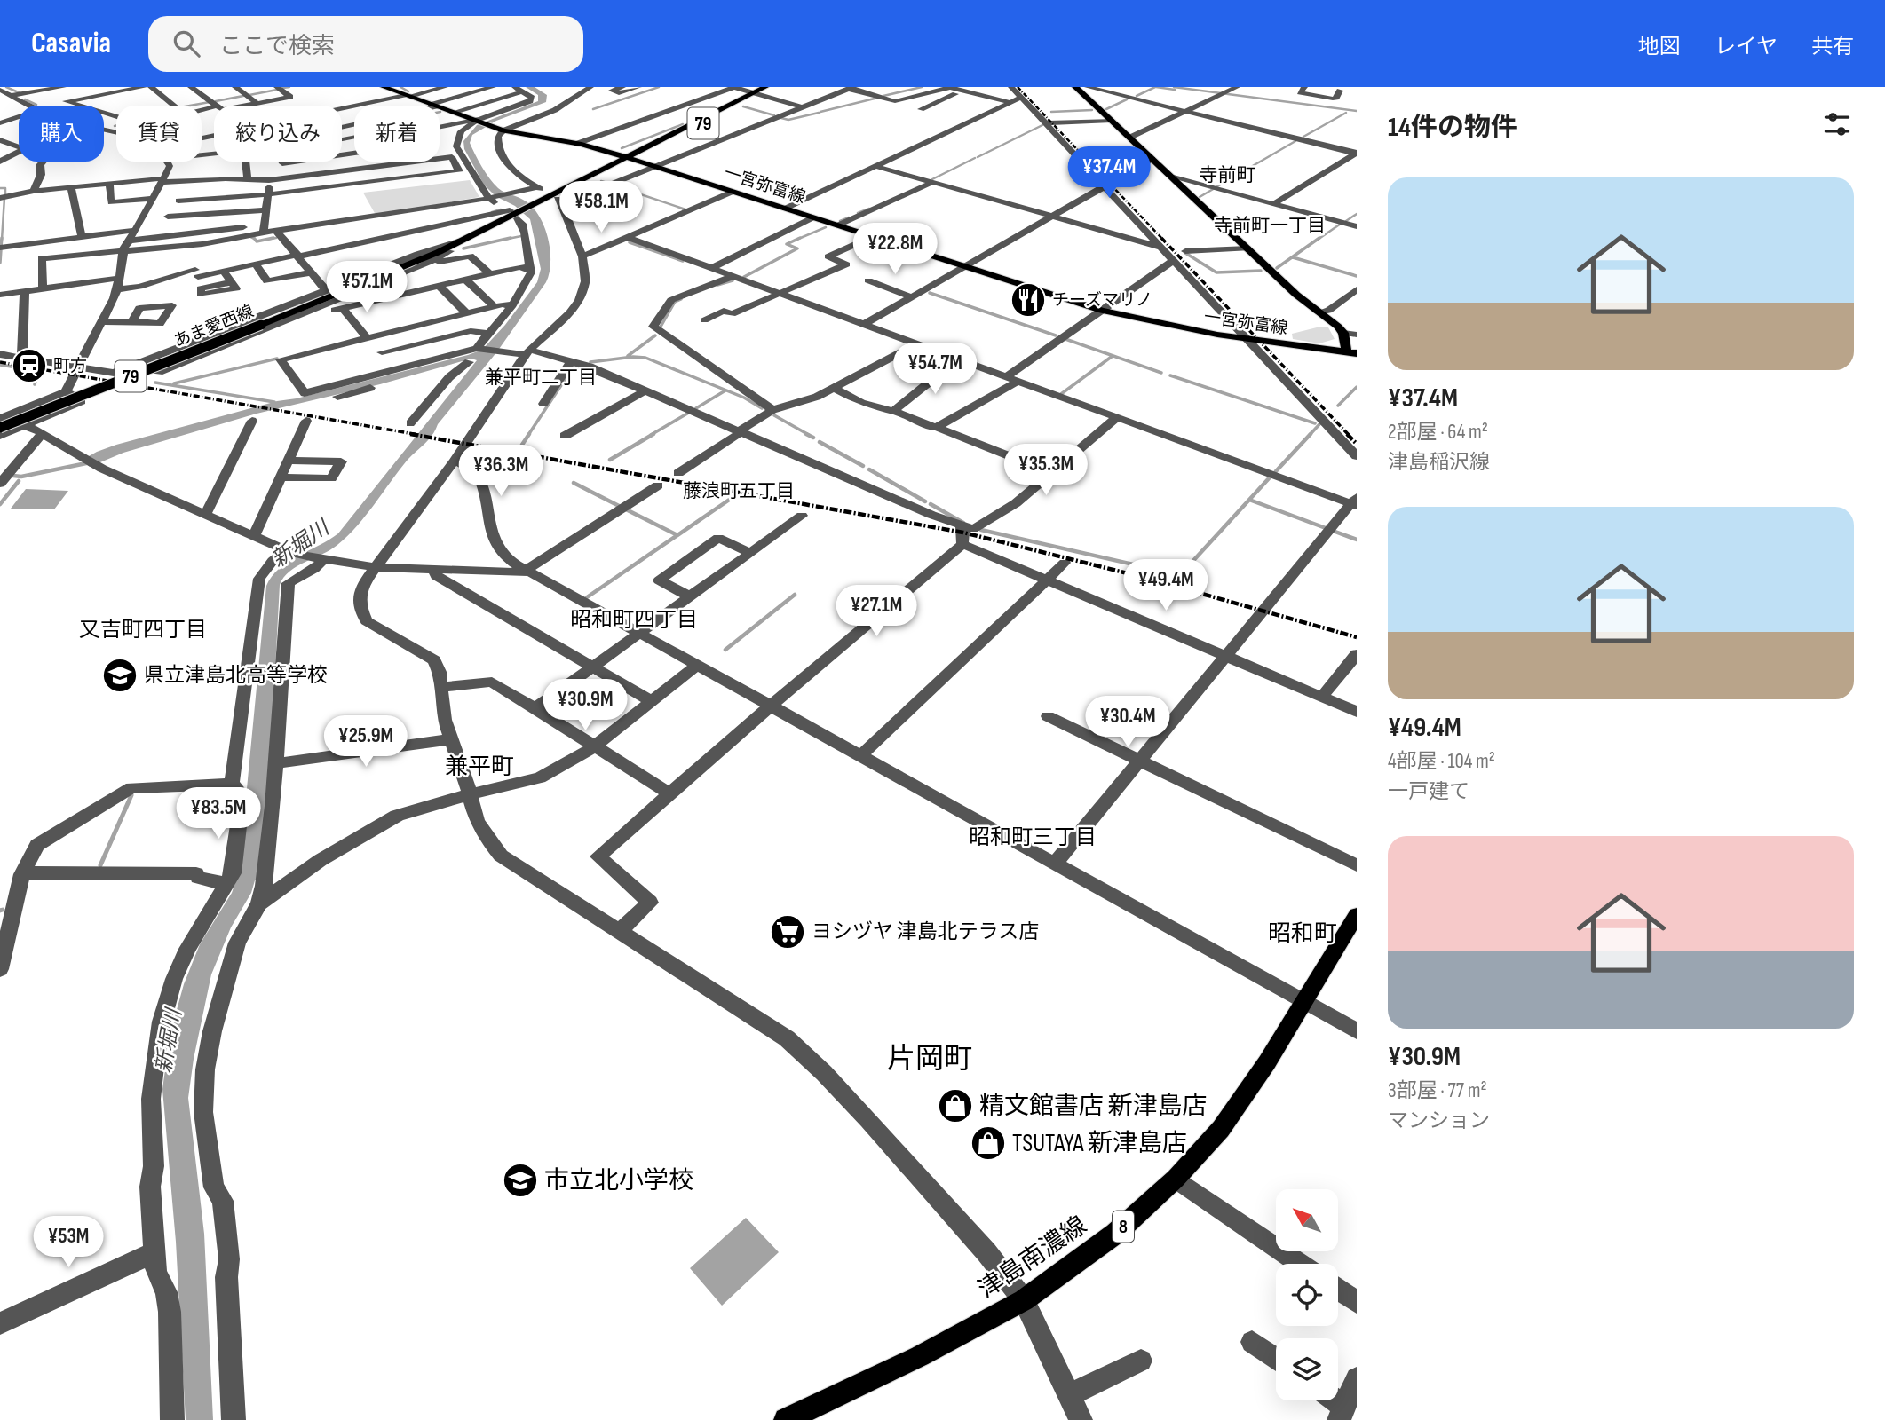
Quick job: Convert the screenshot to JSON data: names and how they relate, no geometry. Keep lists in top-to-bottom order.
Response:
{
  "streets": {
    "main road": [
      "79",
      "一宮弥富線",
      "あま愛西線",
      "8",
      "津島南濃線"
    ]
  },
  "crossings": [
    ["79", "一宮弥富線"]
  ],
  "districts": [
    "寺前町",
    "寺前町一丁目",
    "兼平町二丁目",
    "藤浪町五丁目",
    "昭和町四丁目",
    "又吉町四丁目",
    "兼平町",
    "昭和町三丁目",
    "昭和町",
    "片岡町"
  ],
  "water": ["新堀川"],
  "places": {
    "restaurant": ["チーズマリノ"],
    "station": ["町方"],
    "school or university": ["県立津島北高等学校", "市立北小学校"],
    "supermarket": ["ヨシヅヤ 津島北テラス店"],
    "shop": ["精文館書店 新津島店", "TSUTAYA 新津島店"]
  },
  "north": "top left",
  "page": {
    "header": "Casavia",
    "search": "ここで検索",
    "nav": ["地図", "レイヤ", "共有"],
    "heading": "14件の物件",
    "chip": [
      "購入",
      "賃貸",
      "絞り込み",
      "新着"
    ],
    "price": [
      "¥37.4M",
      "¥58.1M",
      "¥22.8M",
      "¥57.1M",
      "¥54.7M",
      "¥35.3M",
      "¥36.3M",
      "¥49.4M",
      "¥27.1M",
      "¥30.9M",
      "¥30.4M",
      "¥25.9M",
      "¥83.5M",
      "¥53M"
    ],
    "list": [
      {
        "name": "¥37.4M",
        "note": "2部屋 · 64 m² · 津島稲沢線"
      },
      {
        "name": "¥49.4M",
        "note": "4部屋 · 104 m² · 一戸建て"
      },
      {
        "name": "¥30.9M",
        "note": "3部屋 · 77 m² · マンション"
      }
    ]
  }
}
